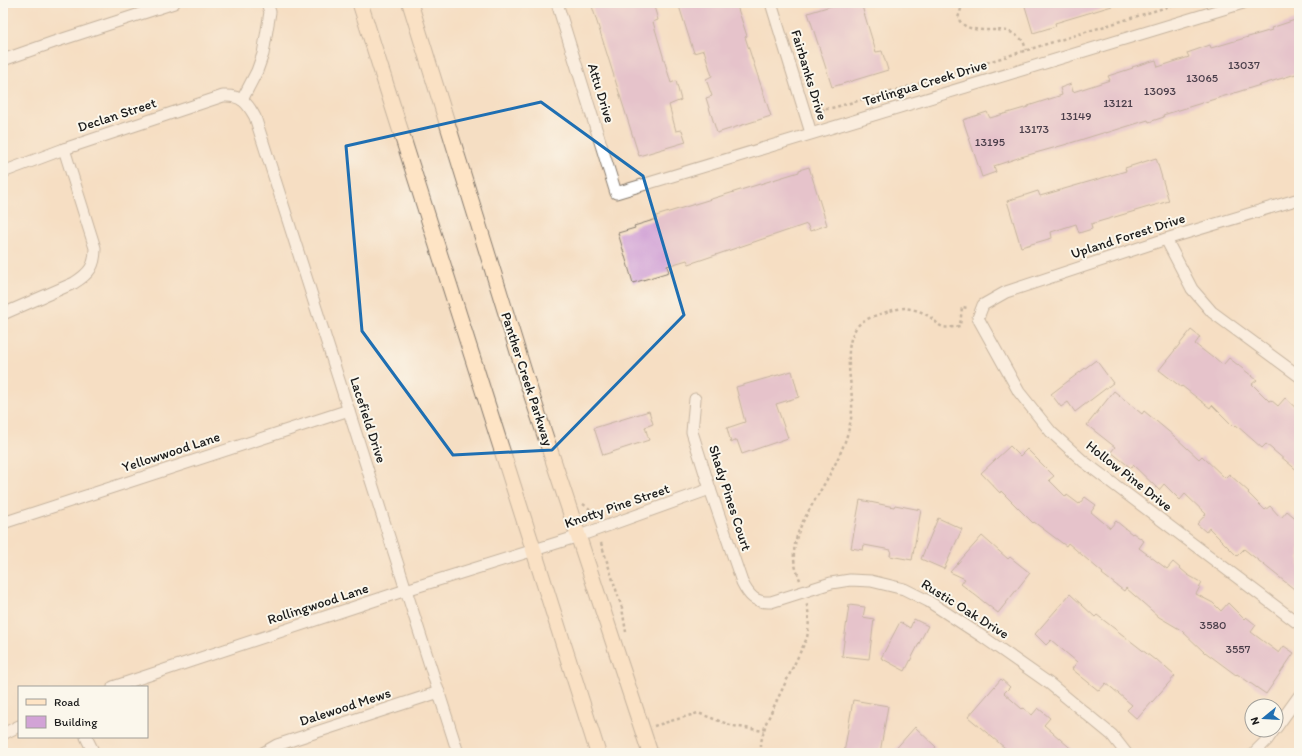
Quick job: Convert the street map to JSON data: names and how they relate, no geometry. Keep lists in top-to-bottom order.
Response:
{
  "streets": {
    "main road": ["Panther Creek Parkway"],
    "street": [
      "Fairbanks Drive",
      "Terlingua Creek Drive",
      "Attu Drive",
      "Declan Street",
      "Upland Forest Drive",
      "Lacefield Drive",
      "Yellowwood Lane",
      "Hollow Pine Drive",
      "Shady Pines Court",
      "Knotty Pine Street",
      "Rollingwood Lane",
      "Rustic Oak Drive",
      "Dalewood Mews"
    ]
  },
  "crossings": [
    ["Fairbanks Drive", "Terlingua Creek Drive"],
    ["Terlingua Creek Drive", "Attu Drive"],
    ["Declan Street", "Lacefield Drive"],
    ["Upland Forest Drive", "Hollow Pine Drive"],
    ["Panther Creek Parkway", "Knotty Pine Street"],
    ["Lacefield Drive", "Yellowwood Lane"],
    ["Lacefield Drive", "Rollingwood Lane"],
    ["Lacefield Drive", "Dalewood Mews"],
    ["Shady Pines Court", "Knotty Pine Street"],
    ["Shady Pines Court", "Rustic Oak Drive"],
    ["Knotty Pine Street", "Rollingwood Lane"]
  ],
  "house_numbers": [
    "13037",
    "13065",
    "13093",
    "13121",
    "13149",
    "13173",
    "13195",
    "3580",
    "3557"
  ],
  "legend": ["Road", "Building"],
  "north": "left"
}
